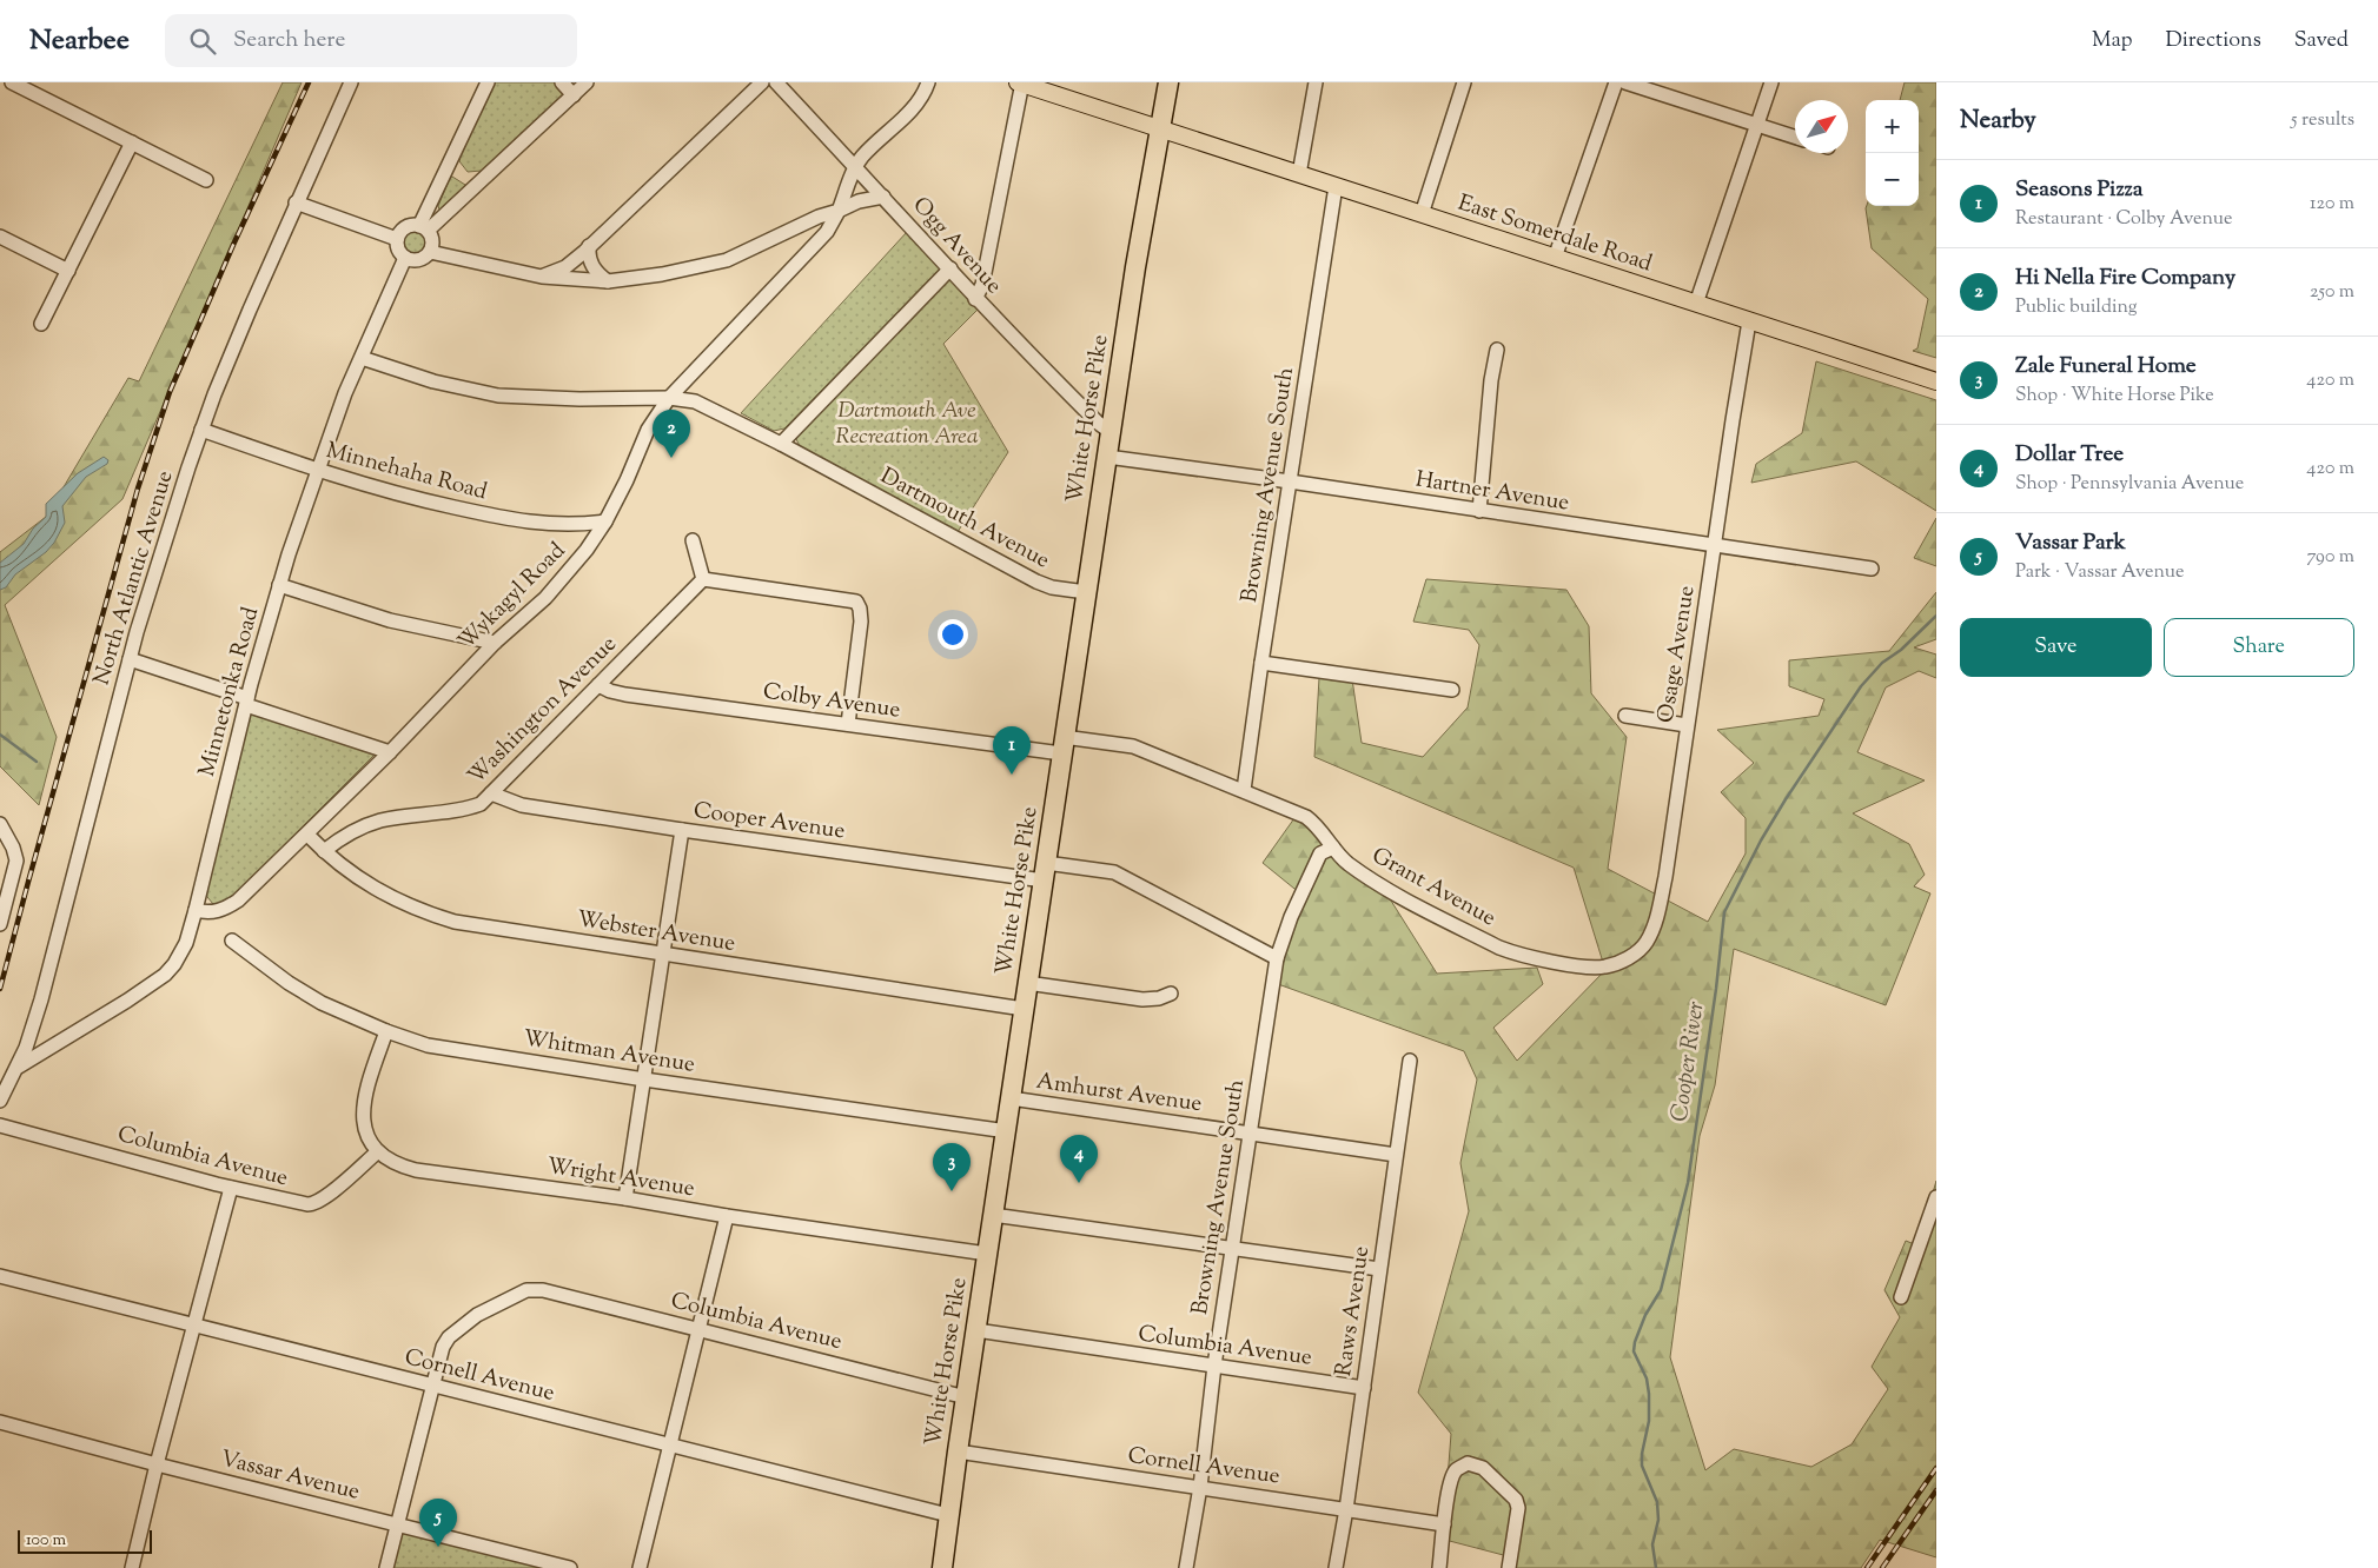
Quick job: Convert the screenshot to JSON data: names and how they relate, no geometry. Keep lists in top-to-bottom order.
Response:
{
  "streets": {
    "highway": ["White Horse Pike"],
    "main road": ["East Somerdale Road"],
    "street": [
      "Ogg Avenue",
      "Minnehaha Road",
      "Browning Avenue South",
      "Hartner Avenue",
      "Dartmouth Avenue",
      "North Atlantic Avenue",
      "Wykagyl Road",
      "Osage Avenue",
      "Minnetonka Road",
      "Colby Avenue",
      "Washington Avenue",
      "Cooper Avenue",
      "Grant Avenue",
      "Webster Avenue",
      "Whitman Avenue",
      "Amhurst Avenue",
      "Columbia Avenue",
      "Wright Avenue",
      "Raws Avenue",
      "Cornell Avenue",
      "Vassar Avenue"
    ]
  },
  "crossings": [
    ["East Somerdale Road", "White Horse Pike"],
    ["East Somerdale Road", "Browning Avenue South"],
    ["East Somerdale Road", "Osage Avenue"],
    ["Ogg Avenue", "White Horse Pike"],
    ["Ogg Avenue", "Wykagyl Road"],
    ["White Horse Pike", "Hartner Avenue"],
    ["White Horse Pike", "Dartmouth Avenue"],
    ["White Horse Pike", "Colby Avenue"],
    ["White Horse Pike", "Cooper Avenue"],
    ["White Horse Pike", "Grant Avenue"],
    ["White Horse Pike", "Webster Avenue"],
    ["White Horse Pike", "Whitman Avenue"],
    ["White Horse Pike", "Amhurst Avenue"],
    ["White Horse Pike", "Columbia Avenue"],
    ["White Horse Pike", "Wright Avenue"],
    ["White Horse Pike", "Cornell Avenue"],
    ["Minnehaha Road", "North Atlantic Avenue"],
    ["Minnehaha Road", "Wykagyl Road"],
    ["Minnehaha Road", "Minnetonka Road"],
    ["Browning Avenue South", "Hartner Avenue"],
    ["Browning Avenue South", "Cooper Avenue"],
    ["Browning Avenue South", "Grant Avenue"],
    ["Browning Avenue South", "Amhurst Avenue"],
    ["Browning Avenue South", "Columbia Avenue"],
    ["Browning Avenue South", "Cornell Avenue"],
    ["Hartner Avenue", "Osage Avenue"],
    ["Dartmouth Avenue", "Wykagyl Road"],
    ["Dartmouth Avenue", "Minnetonka Road"],
    ["North Atlantic Avenue", "Minnetonka Road"],
    ["Wykagyl Road", "Minnetonka Road"],
    ["Wykagyl Road", "Webster Avenue"],
    ["Osage Avenue", "Grant Avenue"],
    ["Colby Avenue", "Washington Avenue"],
    ["Colby Avenue", "Grant Avenue"],
    ["Washington Avenue", "Cooper Avenue"],
    ["Washington Avenue", "Webster Avenue"],
    ["Amhurst Avenue", "Raws Avenue"],
    ["Columbia Avenue", "Wright Avenue"],
    ["Columbia Avenue", "Raws Avenue"],
    ["Columbia Avenue", "Cornell Avenue"],
    ["Raws Avenue", "Cornell Avenue"]
  ],
  "water": ["Cooper River"],
  "parks": ["Dartmouth Ave Recreation Area"],
  "scale_bar": "100 m",
  "north": "top right",
  "page": {
    "header": "Nearbee",
    "search": "Search here",
    "nav": ["Map", "Directions", "Saved"],
    "heading": ["Nearby", "5 results"],
    "map_buttons": ["+", "−"],
    "list": [
      {
        "mark": "1",
        "name": "Seasons Pizza",
        "note": "Restaurant · Colby Avenue",
        "value": "120 m"
      },
      {
        "mark": "2",
        "name": "Hi Nella Fire Company",
        "note": "Public building",
        "value": "250 m"
      },
      {
        "mark": "3",
        "name": "Zale Funeral Home",
        "note": "Shop · White Horse Pike",
        "value": "420 m"
      },
      {
        "mark": "4",
        "name": "Dollar Tree",
        "note": "Shop · Pennsylvania Avenue",
        "value": "420 m"
      },
      {
        "mark": "5",
        "name": "Vassar Park",
        "note": "Park · Vassar Avenue",
        "value": "790 m"
      }
    ],
    "pins": [
      "2",
      "1",
      "4",
      "3",
      "5"
    ],
    "buttons": ["Save", "Share"],
    "scale": "100 m"
  }
}
